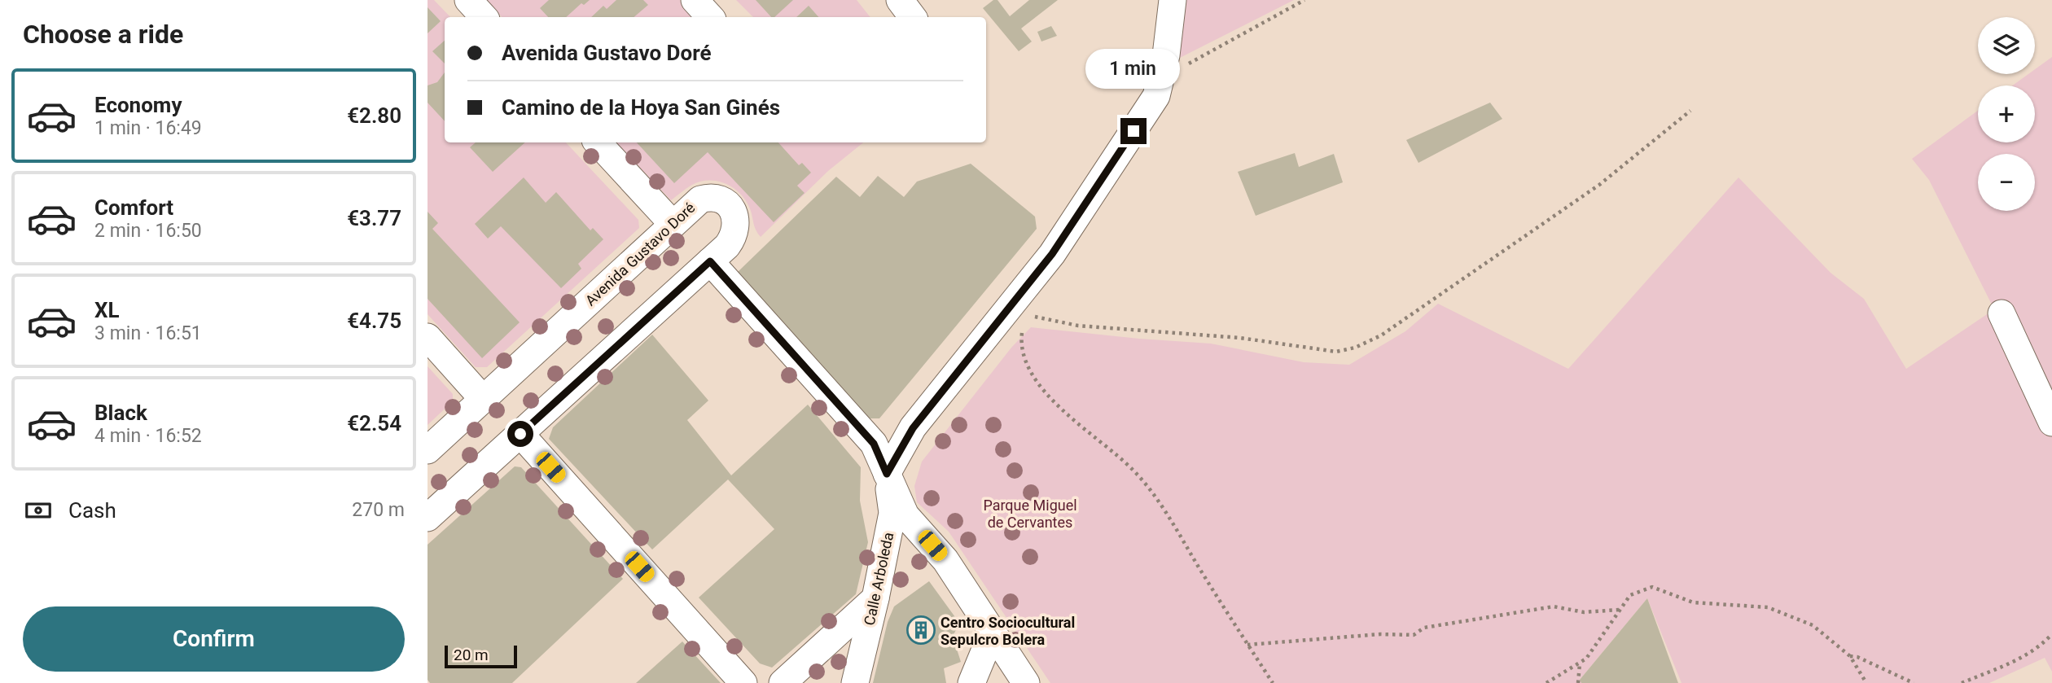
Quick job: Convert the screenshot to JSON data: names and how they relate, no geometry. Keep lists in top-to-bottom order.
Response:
{
  "streets": {
    "street": ["Avenida Gustavo Doré", "Calle Arboleda"]
  },
  "parks": ["Parque Miguel de Cervantes"],
  "places": {
    "building": ["Centro Sociocultural Sepulcro Bolera"]
  },
  "scale_bar": "20 m",
  "page": {
    "heading": "Choose a ride",
    "map_buttons": ["+", "−"],
    "banner": ["Avenida Gustavo Doré", "Camino de la Hoya San Ginés"],
    "bubble": "1 min",
    "list": [
      {
        "name": "Economy",
        "note": "1 min · 16:49",
        "value": "€2.80"
      },
      {
        "name": "Comfort",
        "note": "2 min · 16:50",
        "value": "€3.77"
      },
      {
        "name": "XL",
        "note": "3 min · 16:51",
        "value": "€4.75"
      },
      {
        "name": "Black",
        "note": "4 min · 16:52",
        "value": "€2.54"
      }
    ],
    "pay": ["Cash", "270 m"],
    "buttons": "Confirm",
    "scale": "20 m"
  }
}
